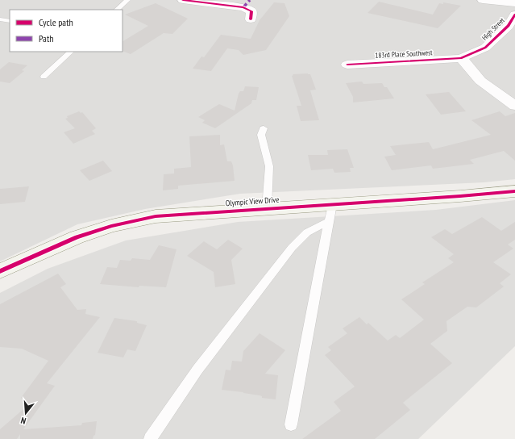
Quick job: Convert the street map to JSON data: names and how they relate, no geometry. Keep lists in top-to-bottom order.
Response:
{
  "streets": {
    "main road": ["Olympic View Drive"],
    "street": ["High Street", "183rd Place Southwest"]
  },
  "crossings": [
    ["High Street", "183rd Place Southwest"]
  ],
  "legend": ["Cycle path", "Path"],
  "north": "bottom"
}
